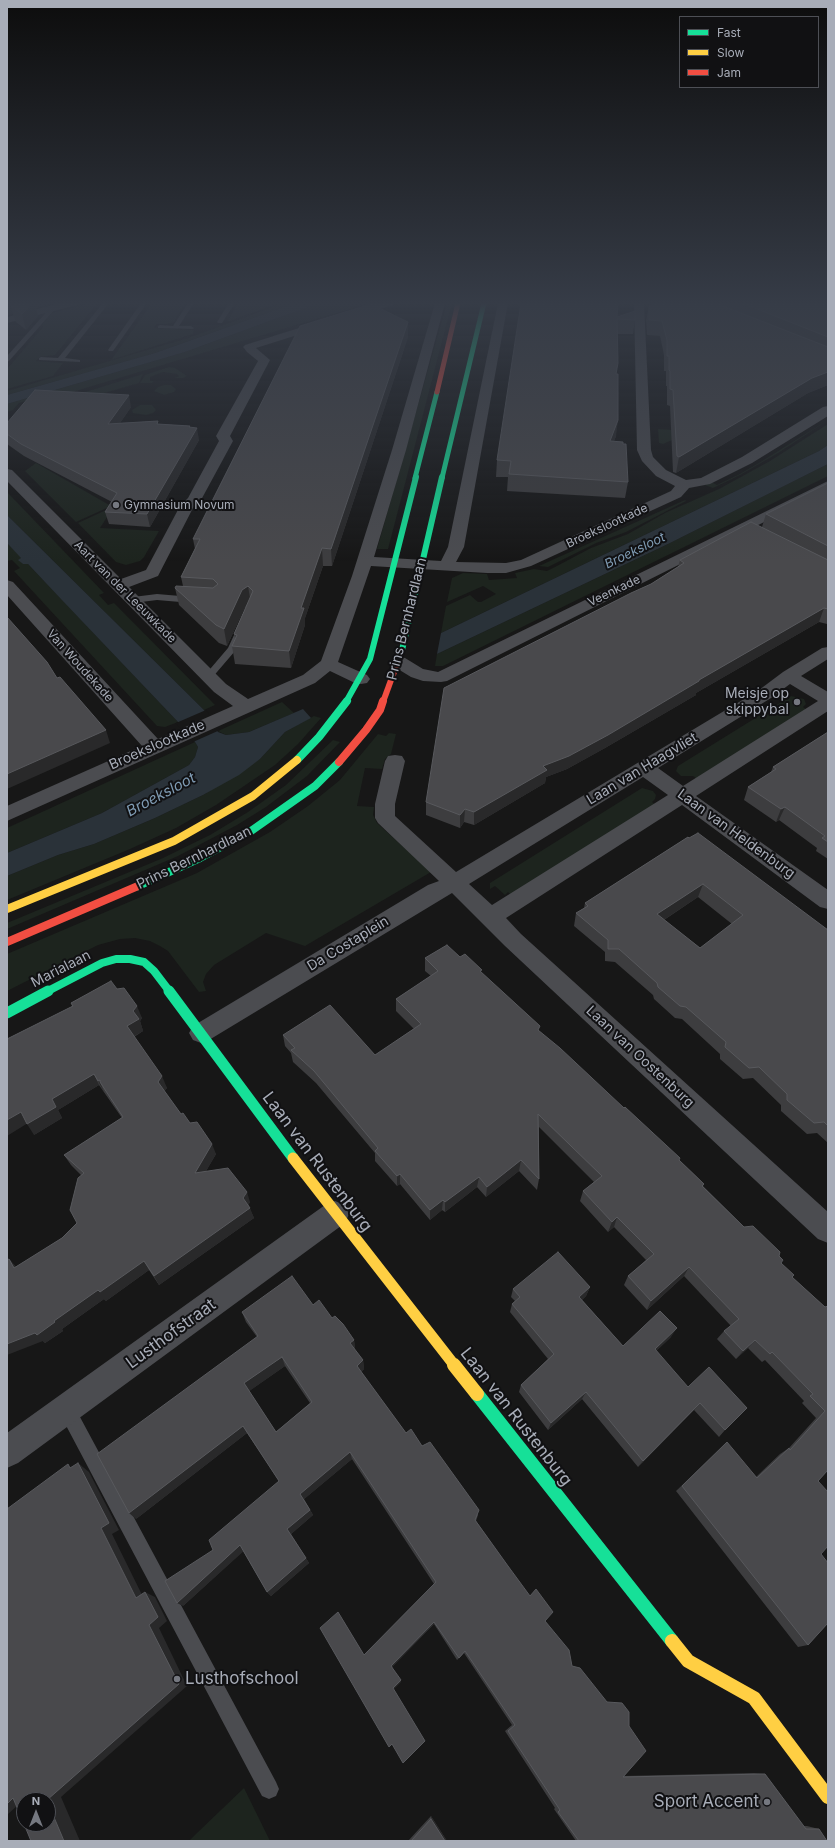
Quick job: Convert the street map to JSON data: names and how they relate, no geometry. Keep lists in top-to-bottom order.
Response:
{
  "streets": {
    "main road": ["Prins Bernhardlaan", "Marialaan", "Laan van Rustenburg"],
    "street": [
      "Broekslootkade",
      "Veenkade",
      "Aart van der Leeuwkade",
      "Van Woudekade",
      "Laan van Haagvliet",
      "Laan van Heldenburg",
      "Da Costaplein",
      "Laan van Oostenburg",
      "Lusthofstraat"
    ]
  },
  "crossings": [
    ["Broekslootkade", "Aart van der Leeuwkade"],
    ["Broekslootkade", "Prins Bernhardlaan"],
    ["Broekslootkade", "Van Woudekade"],
    ["Veenkade", "Prins Bernhardlaan"],
    ["Laan van Haagvliet", "Laan van Heldenburg"],
    ["Laan van Haagvliet", "Da Costaplein"],
    ["Laan van Haagvliet", "Laan van Oostenburg"],
    ["Da Costaplein", "Marialaan"],
    ["Da Costaplein", "Laan van Oostenburg"],
    ["Da Costaplein", "Laan van Rustenburg"],
    ["Marialaan", "Laan van Rustenburg"],
    ["Laan van Rustenburg", "Lusthofstraat"]
  ],
  "water": ["Broeksloot"],
  "places": [
    "Gymnasium Novum",
    "Meisje op skippybal",
    "Lusthofschool",
    "Sport Accent"
  ],
  "legend": ["Fast", "Slow", "Jam"],
  "north": "top"
}
